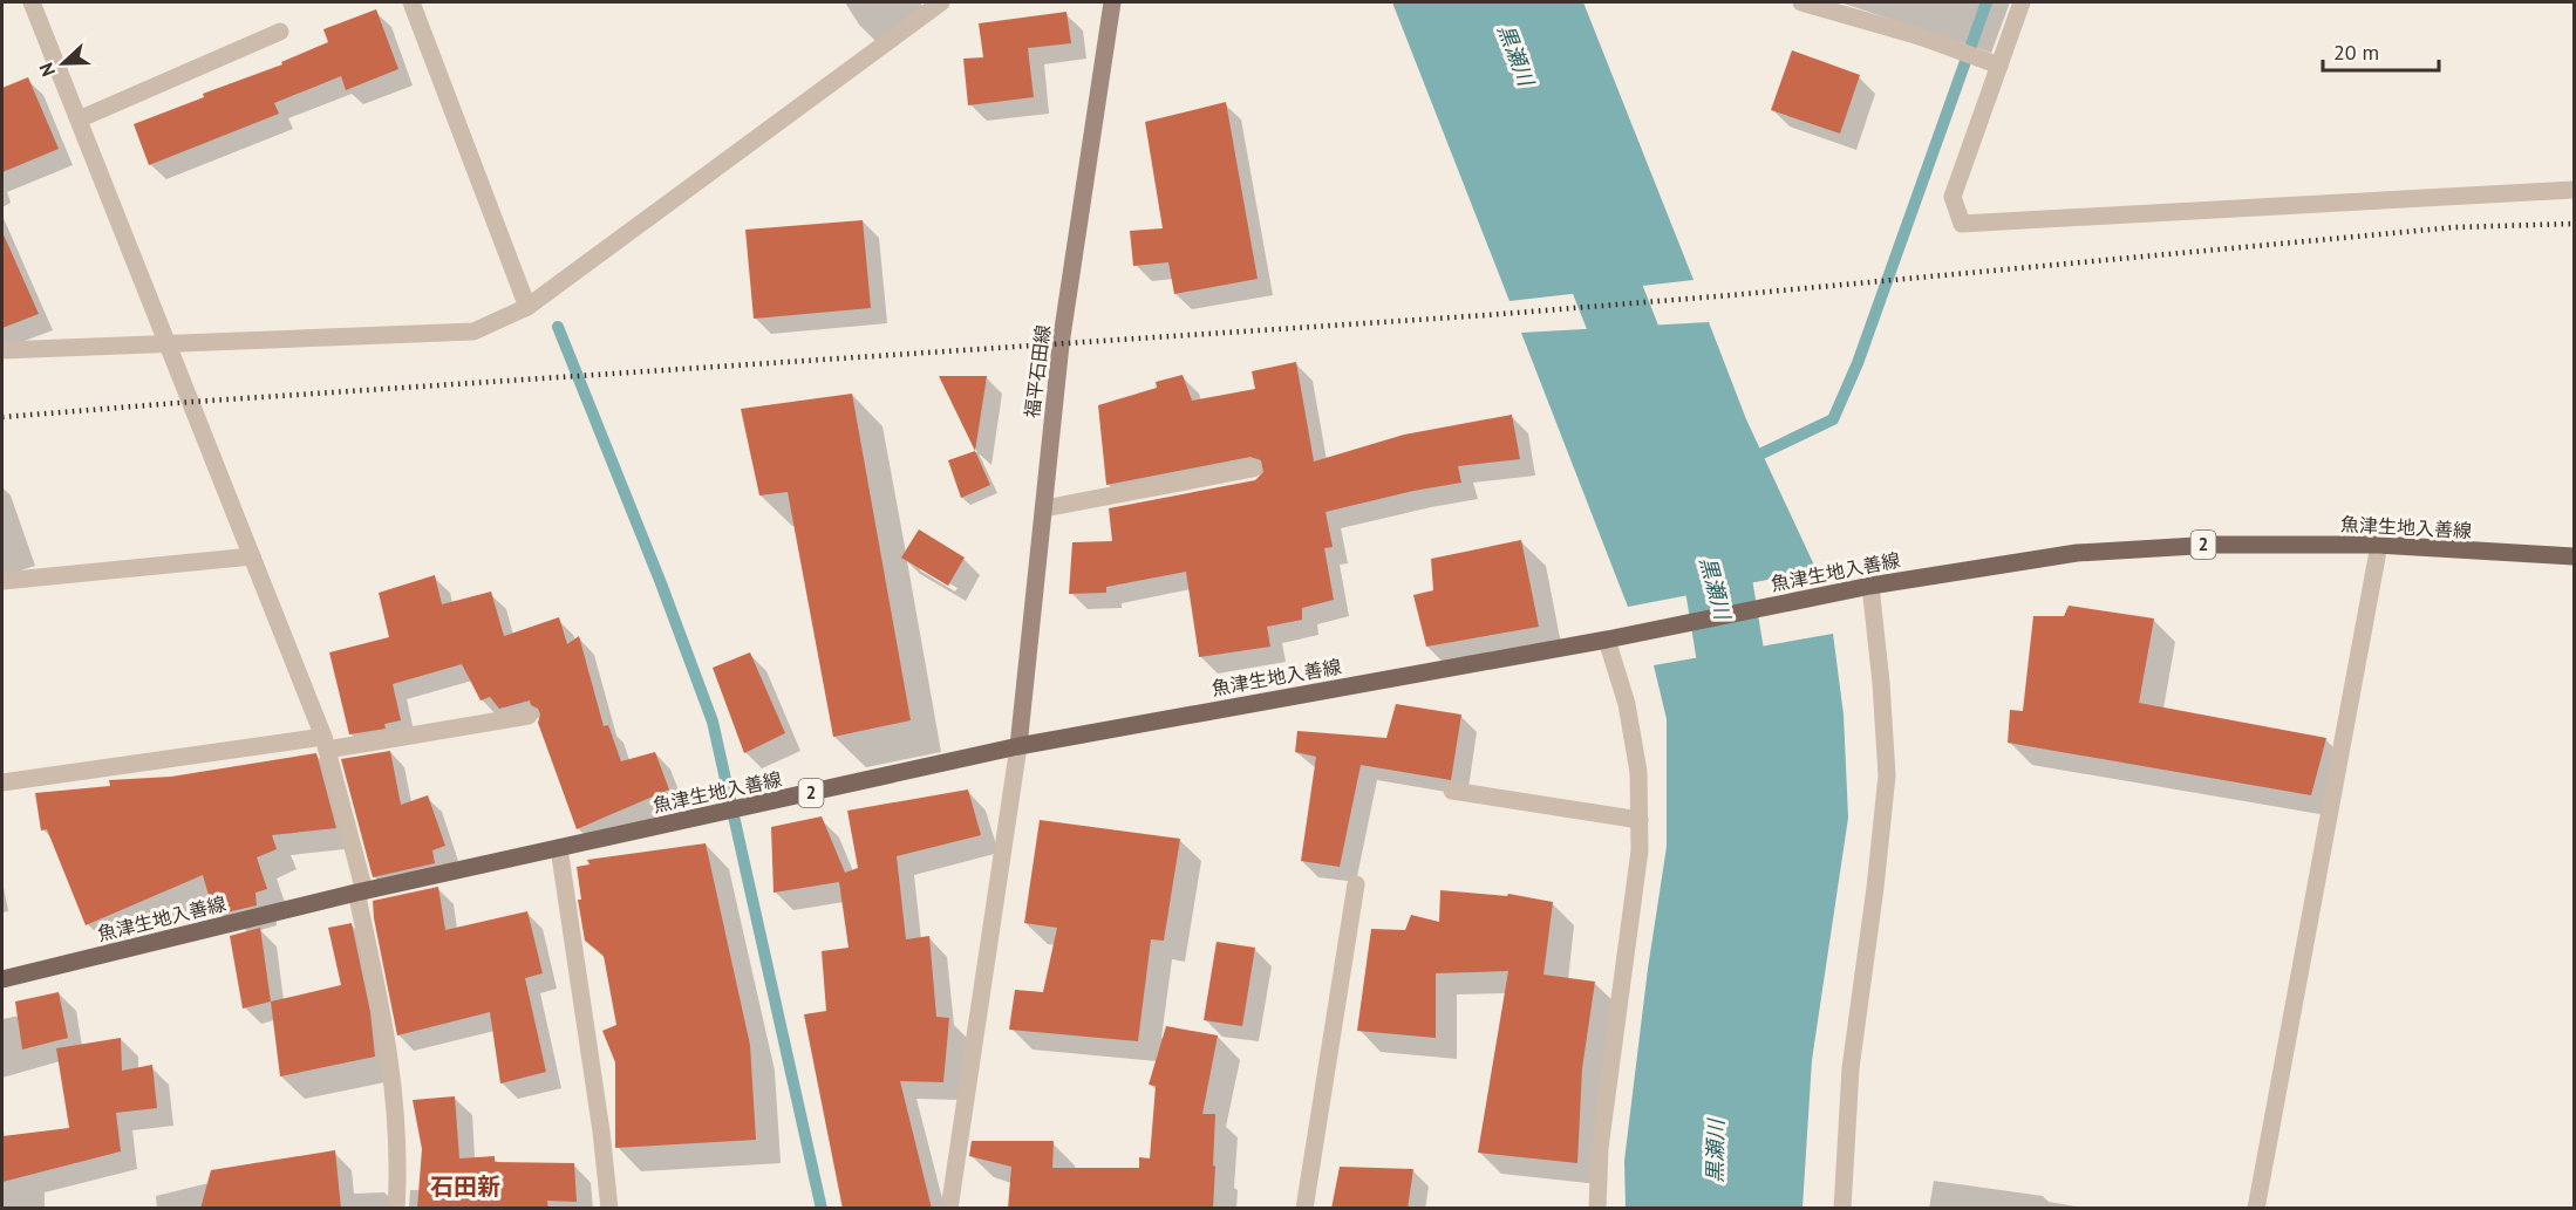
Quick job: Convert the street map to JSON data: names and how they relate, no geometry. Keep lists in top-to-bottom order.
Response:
{
  "streets": {
    "main road": ["福平石田線", "魚津生地入善線", "2"]
  },
  "crossings": [
    ["福平石田線", "魚津生地入善線"]
  ],
  "districts": ["石田新"],
  "water": ["黒瀬川"],
  "scale_bar": "20 m",
  "north": "left"
}
